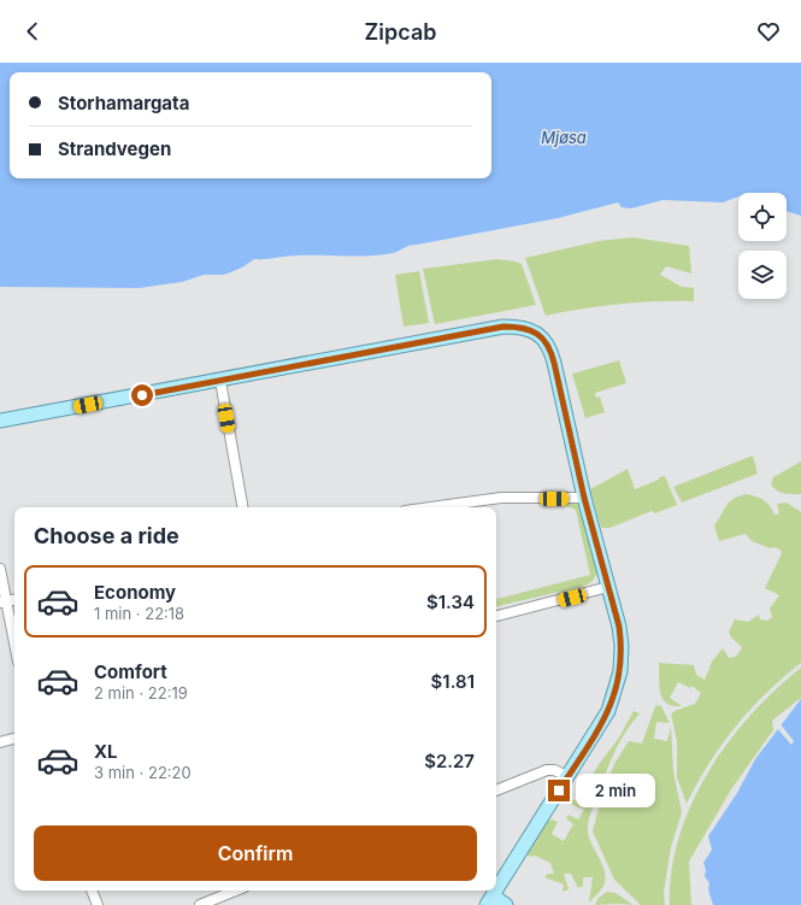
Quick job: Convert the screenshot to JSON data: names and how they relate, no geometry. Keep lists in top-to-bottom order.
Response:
{
  "water": ["Mjøsa"],
  "page": {
    "header": "Zipcab",
    "banner": ["Storhamargata", "Strandvegen"],
    "heading": "Choose a ride",
    "list": [
      {
        "name": "Economy",
        "note": "1 min · 22:18",
        "value": "$1.34"
      },
      {
        "name": "Comfort",
        "note": "2 min · 22:19",
        "value": "$1.81"
      },
      {
        "name": "XL",
        "note": "3 min · 22:20",
        "value": "$2.27"
      }
    ],
    "bubble": "2 min",
    "buttons": "Confirm"
  }
}
